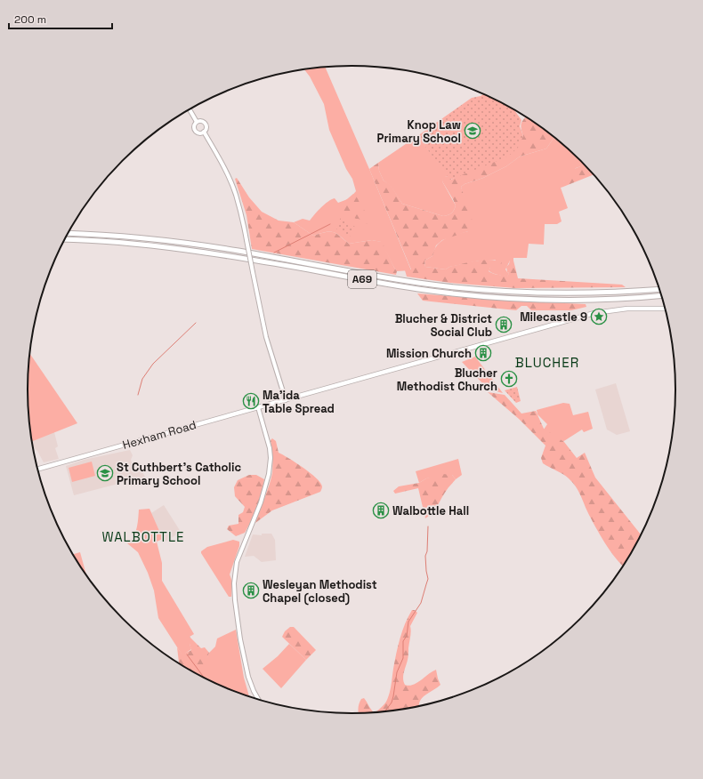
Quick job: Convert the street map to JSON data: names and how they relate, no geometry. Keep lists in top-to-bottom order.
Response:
{
  "streets": {
    "highway": ["A69"],
    "main road": ["Hexham Road"]
  },
  "districts": ["BLUCHER", "WALBOTTLE"],
  "places": {
    "school or university": ["Knop Law Primary School", "St Cuthbert's Catholic Primary School"],
    "place": ["Milecastle 9"],
    "building": [
      "Blucher & District Social Club",
      "Mission Church",
      "Walbottle Hall",
      "Wesleyan Methodist Chapel (closed)"
    ],
    "church": ["Blucher Methodist Church"],
    "restaurant": ["Ma'ida Table Spread"]
  },
  "scale_bar": "200 m"
}
